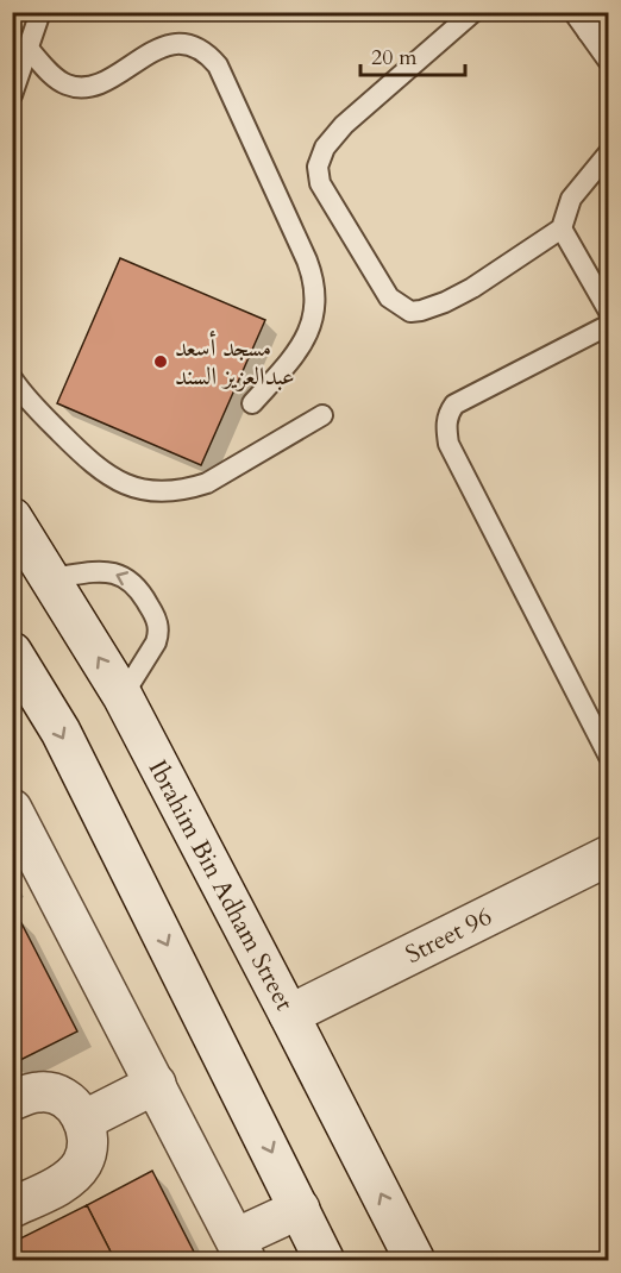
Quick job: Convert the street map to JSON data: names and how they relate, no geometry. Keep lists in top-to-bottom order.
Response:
{
  "streets": {
    "street": ["Ibrahim Bin Adham Street", "Street 96"]
  },
  "crossings": [
    ["Ibrahim Bin Adham Street", "Street 96"]
  ],
  "places": ["مسجد أسعد عبدالعزيز السند"],
  "scale_bar": "20 m"
}
